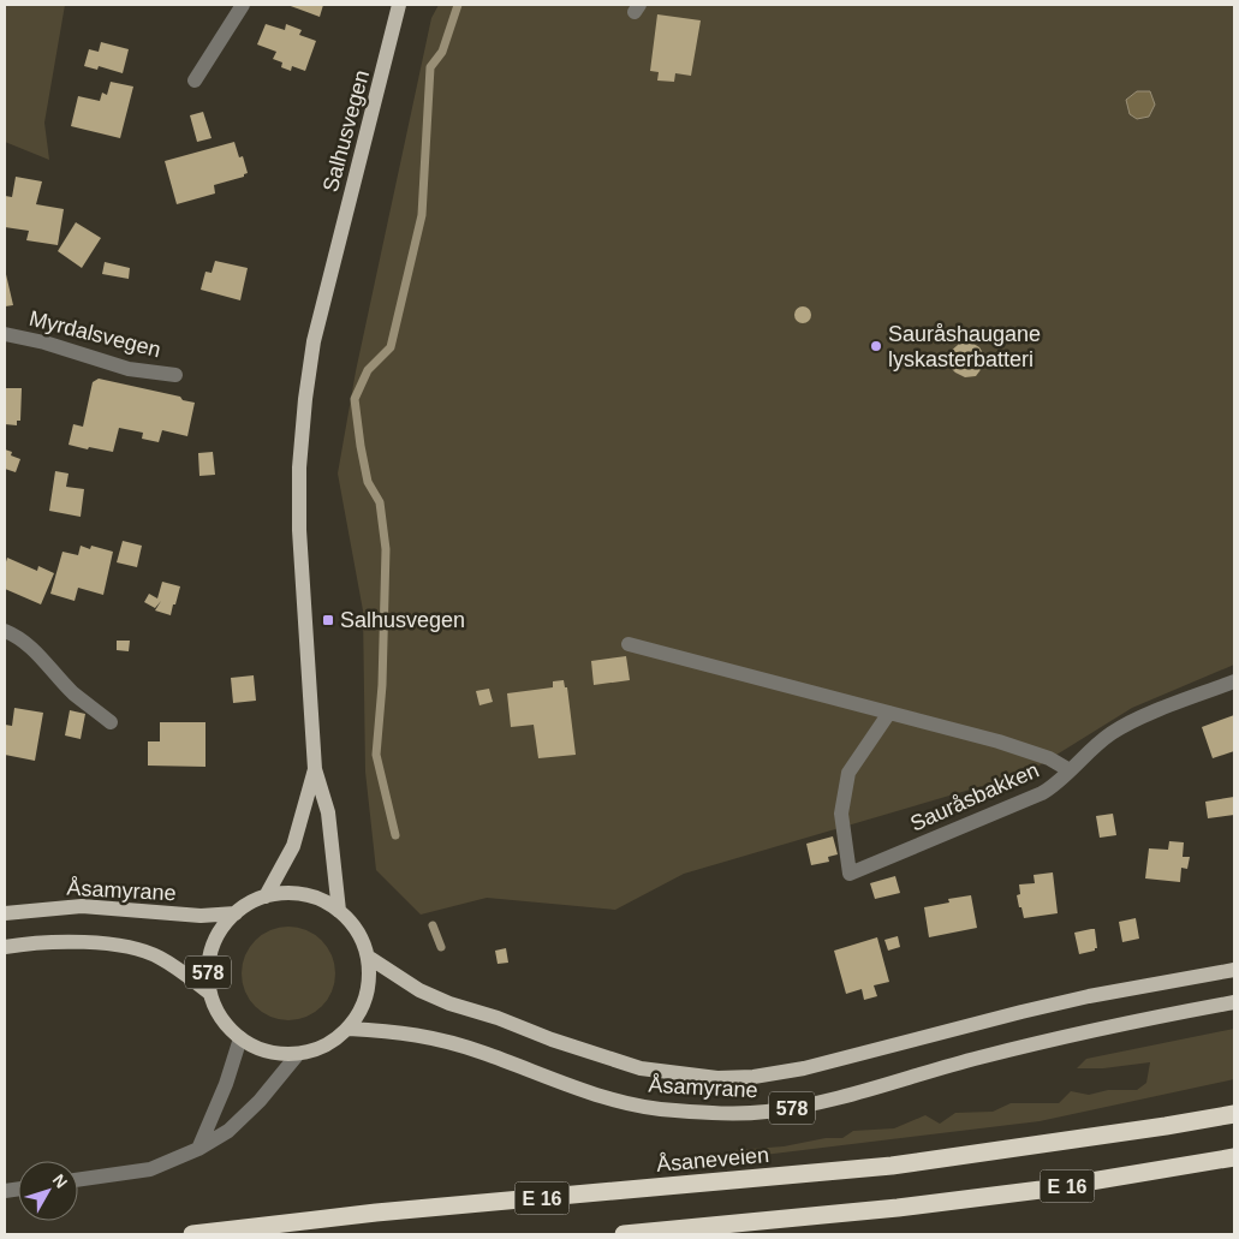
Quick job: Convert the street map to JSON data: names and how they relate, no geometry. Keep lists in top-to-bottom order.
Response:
{
  "streets": {
    "highway": ["Åsaneveien", "E 16"],
    "main road": ["Salhusvegen", "Åsamyrane", "578"],
    "street": ["Myrdalsvegen", "Sauråsbakken"]
  },
  "crossings": [
    ["Salhusvegen", "Åsamyrane"],
    ["Salhusvegen", "578"],
    ["Åsamyrane", "578"]
  ],
  "places": {
    "other": ["Sauråshaugane lyskasterbatteri"],
    "transit": ["Salhusvegen"]
  },
  "north": "top right"
}
